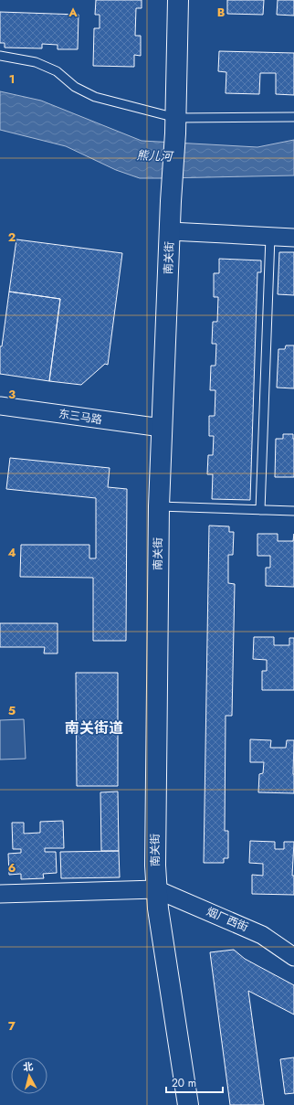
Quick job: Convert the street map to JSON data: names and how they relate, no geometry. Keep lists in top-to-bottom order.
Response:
{
  "streets": {
    "street": ["南关街", "东三马路", "烟厂西街"]
  },
  "crossings": [
    ["南关街", "东三马路"],
    ["南关街", "烟厂西街"]
  ],
  "districts": ["南关街道"],
  "water": ["熊儿河"],
  "scale_bar": "20 m",
  "north": "top",
  "grid": {
    "columns": ["A", "B"],
    "rows": [
      "1",
      "2",
      "3",
      "4",
      "5",
      "6",
      "7"
    ]
  }
}
